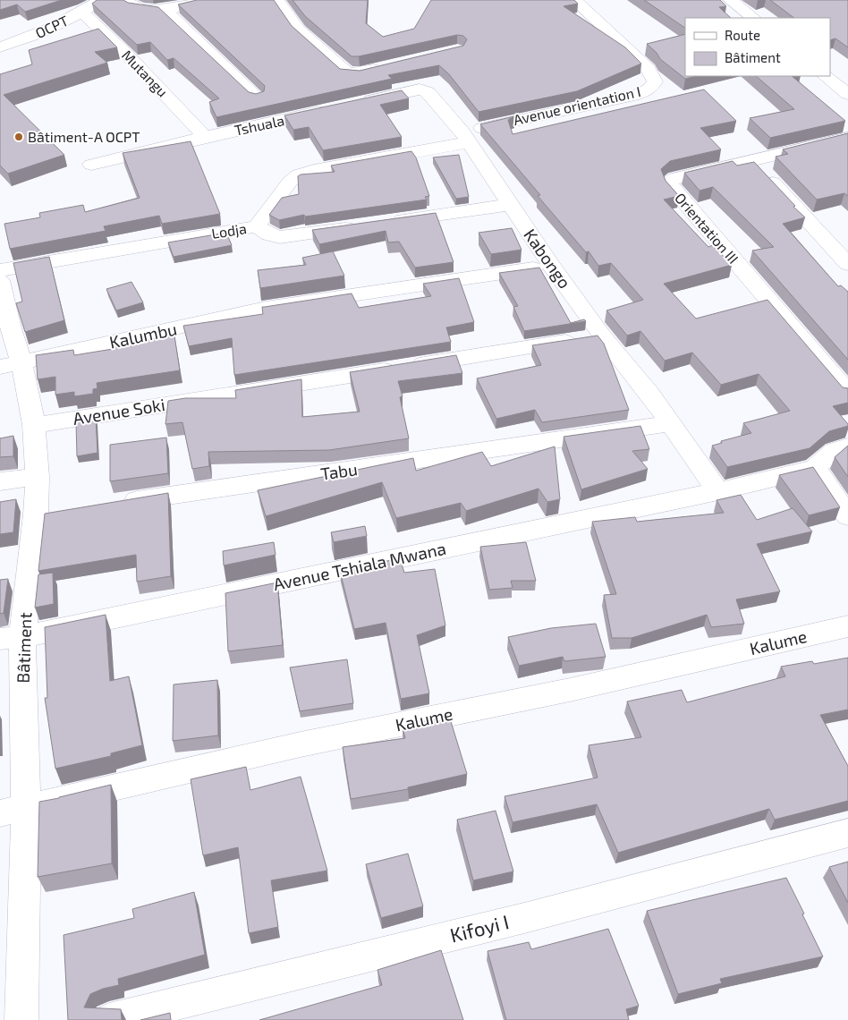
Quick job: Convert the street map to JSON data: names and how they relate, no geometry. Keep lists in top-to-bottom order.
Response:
{
  "streets": {
    "street": [
      "OCPT",
      "Mutangu",
      "Avenue orientation I",
      "Tshuala",
      "Orientation III",
      "Lodja",
      "Kabongo",
      "Kalumbu",
      "Avenue Soki",
      "Tabu",
      "Avenue Tshiala Mwana",
      "Kalume",
      "Bâtiment",
      "Kifoyi I"
    ]
  },
  "crossings": [
    ["OCPT", "Mutangu"],
    ["Mutangu", "Tshuala"],
    ["Avenue orientation I", "Kabongo"],
    ["Lodja", "Kabongo"],
    ["Kabongo", "Kalumbu"],
    ["Kabongo", "Avenue Soki"],
    ["Kabongo", "Tabu"],
    ["Kabongo", "Avenue Tshiala Mwana"],
    ["Kalumbu", "Bâtiment"],
    ["Avenue Soki", "Bâtiment"],
    ["Avenue Tshiala Mwana", "Bâtiment"],
    ["Kalume", "Bâtiment"]
  ],
  "places": ["Bâtiment-A OCPT"],
  "legend": ["Route", "Bâtiment"]
}
